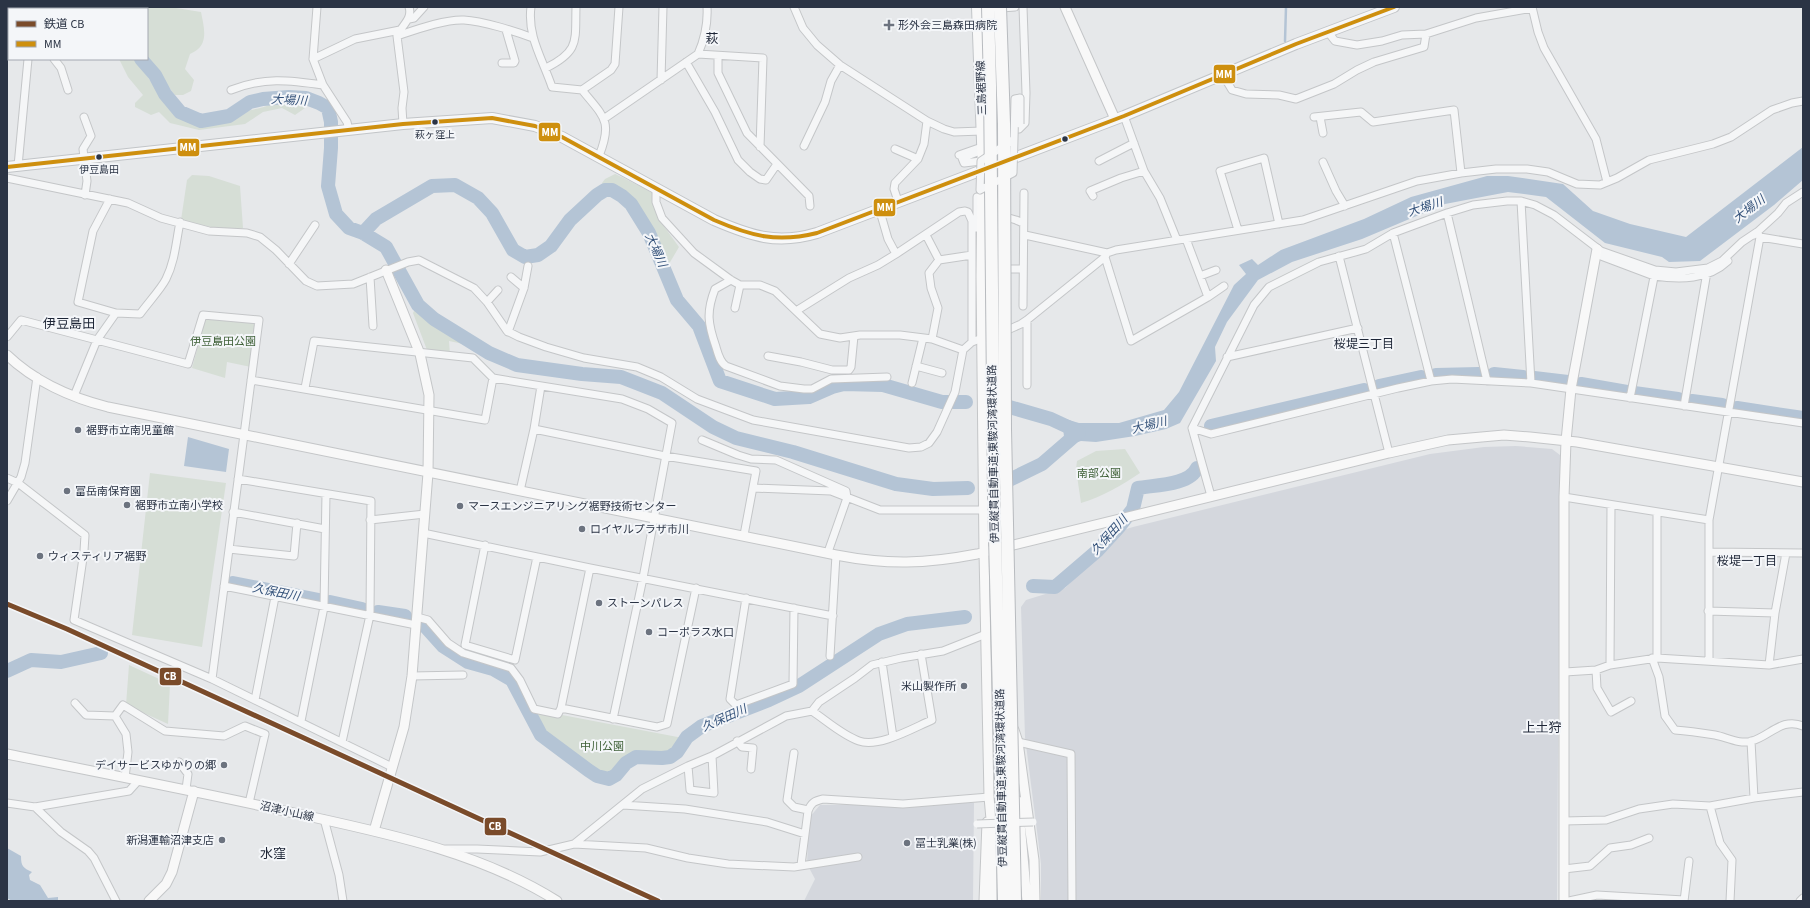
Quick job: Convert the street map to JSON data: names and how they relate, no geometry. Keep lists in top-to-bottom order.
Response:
{
  "streets": {
    "highway": ["伊豆縦貫自動車道;東駿河湾環状道路"],
    "main road": ["三島裾野線"],
    "street": ["沼津小山線"]
  },
  "crossings": [
    ["三島裾野線", "伊豆縦貫自動車道;東駿河湾環状道路"]
  ],
  "districts": [
    "萩",
    "伊豆島田",
    "桜堤三丁目",
    "桜堤一丁目",
    "上土狩",
    "水窪"
  ],
  "water": ["大場川", "久保田川"],
  "parks": ["伊豆島田公園", "南部公園", "中川公園"],
  "places": {
    "health": ["形外会三島森田病院"],
    "other": [
      "萩ヶ窪上",
      "伊豆島田",
      "裾野市立南児童館",
      "富岳南保育園",
      "裾野市立南小学校",
      "マースエンジニアリング裾野技術センター",
      "ロイヤルプラザ市川",
      "ウィスティリア裾野",
      "ストーンパレス",
      "コーポラス水口",
      "米山製作所",
      "デイサービスゆかりの郷",
      "新潟運輸沼津支店",
      "冨士乳業(株)"
    ]
  },
  "lines": ["transit line MM", "rail line CB"],
  "legend": ["鉄道 CB", "MM"]
}
